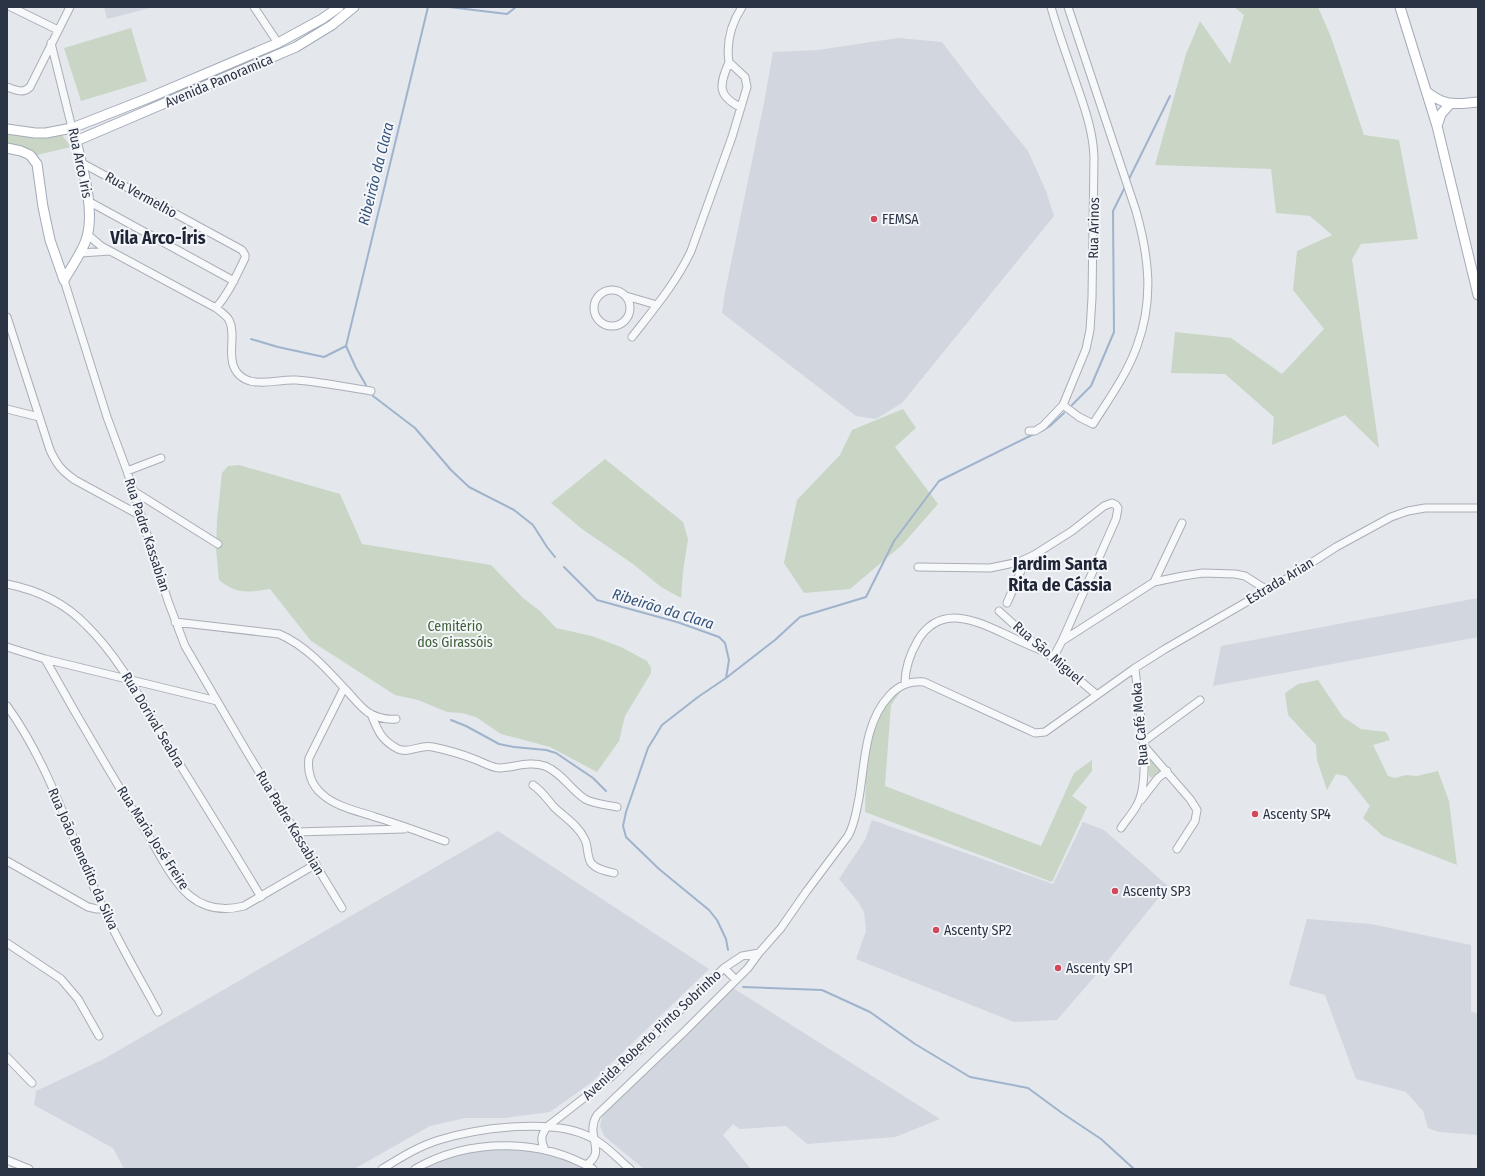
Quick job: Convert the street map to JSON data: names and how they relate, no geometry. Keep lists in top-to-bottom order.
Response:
{
  "streets": {
    "main road": ["Avenida Panoramica", "Rua Arco Iris", "Rua Padre Kassabian"],
    "street": [
      "Rua Vermelho",
      "Rua Arinos",
      "Estrada Arian",
      "Rua São Miguel",
      "Rua Dorival Seabra",
      "Rua Café Moka",
      "Rua Maria José Freire",
      "Rua João Benedito da Silva",
      "Avenida Roberto Pinto Sobrinho"
    ]
  },
  "crossings": [
    ["Avenida Panoramica", "Rua Arco Iris"],
    ["Rua Arco Iris", "Rua Vermelho"],
    ["Rua Arco Iris", "Rua Padre Kassabian"],
    ["Rua Padre Kassabian", "Rua Maria José Freire"],
    ["Estrada Arian", "Rua São Miguel"],
    ["Estrada Arian", "Rua Café Moka"],
    ["Rua Dorival Seabra", "Rua Maria José Freire"]
  ],
  "districts": ["Vila Arco-Íris", "Jardim Santa Rita de Cássia"],
  "water": ["Ribeirão da Clara"],
  "parks": ["Cemitério dos Girassóis"],
  "places": [
    "FEMSA",
    "Ascenty SP4",
    "Ascenty SP3",
    "Ascenty SP2",
    "Ascenty SP1"
  ]
}
